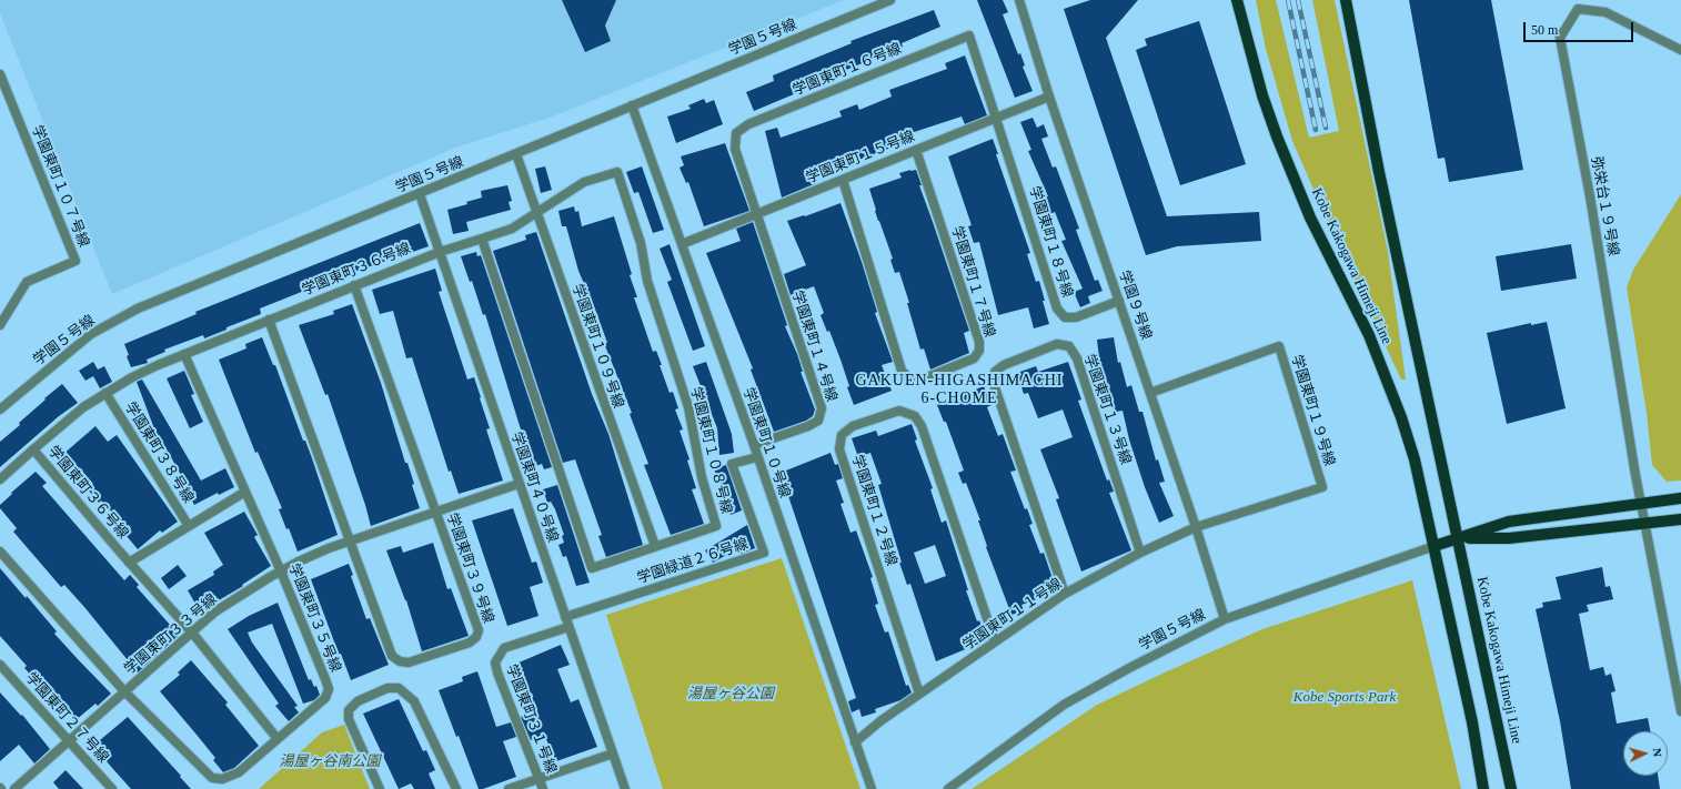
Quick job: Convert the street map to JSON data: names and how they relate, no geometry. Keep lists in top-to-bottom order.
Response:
{
  "streets": {
    "main road": ["Kobe Kakogawa Himeji Line"],
    "street": [
      "学園５号線",
      "学園東町１６号線",
      "学園東町１５号線",
      "学園東町１０７号線",
      "弥栄台１９号線",
      "学園東町１８号線",
      "学園東町３６号線",
      "学園東町１７号線",
      "学園９号線",
      "学園東町１０９号線",
      "学園東町１４号線",
      "学園東町１３号線",
      "学園東町１９号線",
      "学園東町１０号線",
      "学園東町１０８号線",
      "学園東町３８号線",
      "学園東町４０号線",
      "学園東町１２号線",
      "学園緑道２６号線",
      "学園東町３９号線",
      "学園東町１１号線",
      "学園東町３５号線",
      "学園東町３３号線",
      "学園東町２７号線",
      "学園東町３１号線"
    ]
  },
  "crossings": [
    ["学園５号線", "Kobe Kakogawa Himeji Line"],
    ["学園５号線", "学園９号線"],
    ["学園５号線", "学園東町１０９号線"],
    ["学園５号線", "学園東町１０号線"],
    ["学園５号線", "学園東町４０号線"],
    ["学園東町１６号線", "学園東町１５号線"],
    ["学園東町１６号線", "学園東町１８号線"],
    ["学園東町１６号線", "学園東町１４号線"],
    ["学園東町１５号線", "学園東町１８号線"],
    ["学園東町１５号線", "学園東町１７号線"],
    ["学園東町１５号線", "学園９号線"],
    ["学園東町１５号線", "学園東町１４号線"],
    ["学園東町１５号線", "学園東町１０号線"],
    ["学園東町１８号線", "学園９号線"],
    ["学園東町３６号線", "学園東町１０８号線"],
    ["学園東町３６号線", "学園東町３８号線"],
    ["学園東町３６号線", "学園東町４０号線"],
    ["学園東町３６号線", "学園東町３９号線"],
    ["学園東町３６号線", "学園東町３５号線"],
    ["学園東町３６号線", "学園東町３３号線"],
    ["学園９号線", "学園東町１９号線"],
    ["学園９号線", "学園東町１１号線"],
    ["学園東町１０９号線", "学園東町１０８号線"],
    ["学園東町１４号線", "学園東町１０号線"],
    ["学園東町１３号線", "学園東町１１号線"],
    ["学園東町１９号線", "学園東町１１号線"],
    ["学園東町１０号線", "学園緑道２６号線"],
    ["学園東町１０号線", "学園東町１１号線"],
    ["学園東町１０８号線", "学園東町４０号線"],
    ["学園東町４０号線", "学園緑道２６号線"],
    ["学園東町４０号線", "学園東町３３号線"],
    ["学園東町４０号線", "学園東町３１号線"],
    ["学園東町１２号線", "学園東町１１号線"],
    ["学園東町３９号線", "学園東町３３号線"],
    ["学園東町３５号線", "学園東町３３号線"],
    ["学園東町３３号線", "学園東町２７号線"]
  ],
  "districts": ["GAKUEN-HIGASHIMACHI 6-CHOME"],
  "parks": ["湯屋ヶ谷公園", "Kobe Sports Park", "湯屋ヶ谷南公園"],
  "scale_bar": "50 m",
  "north": "right"
}
